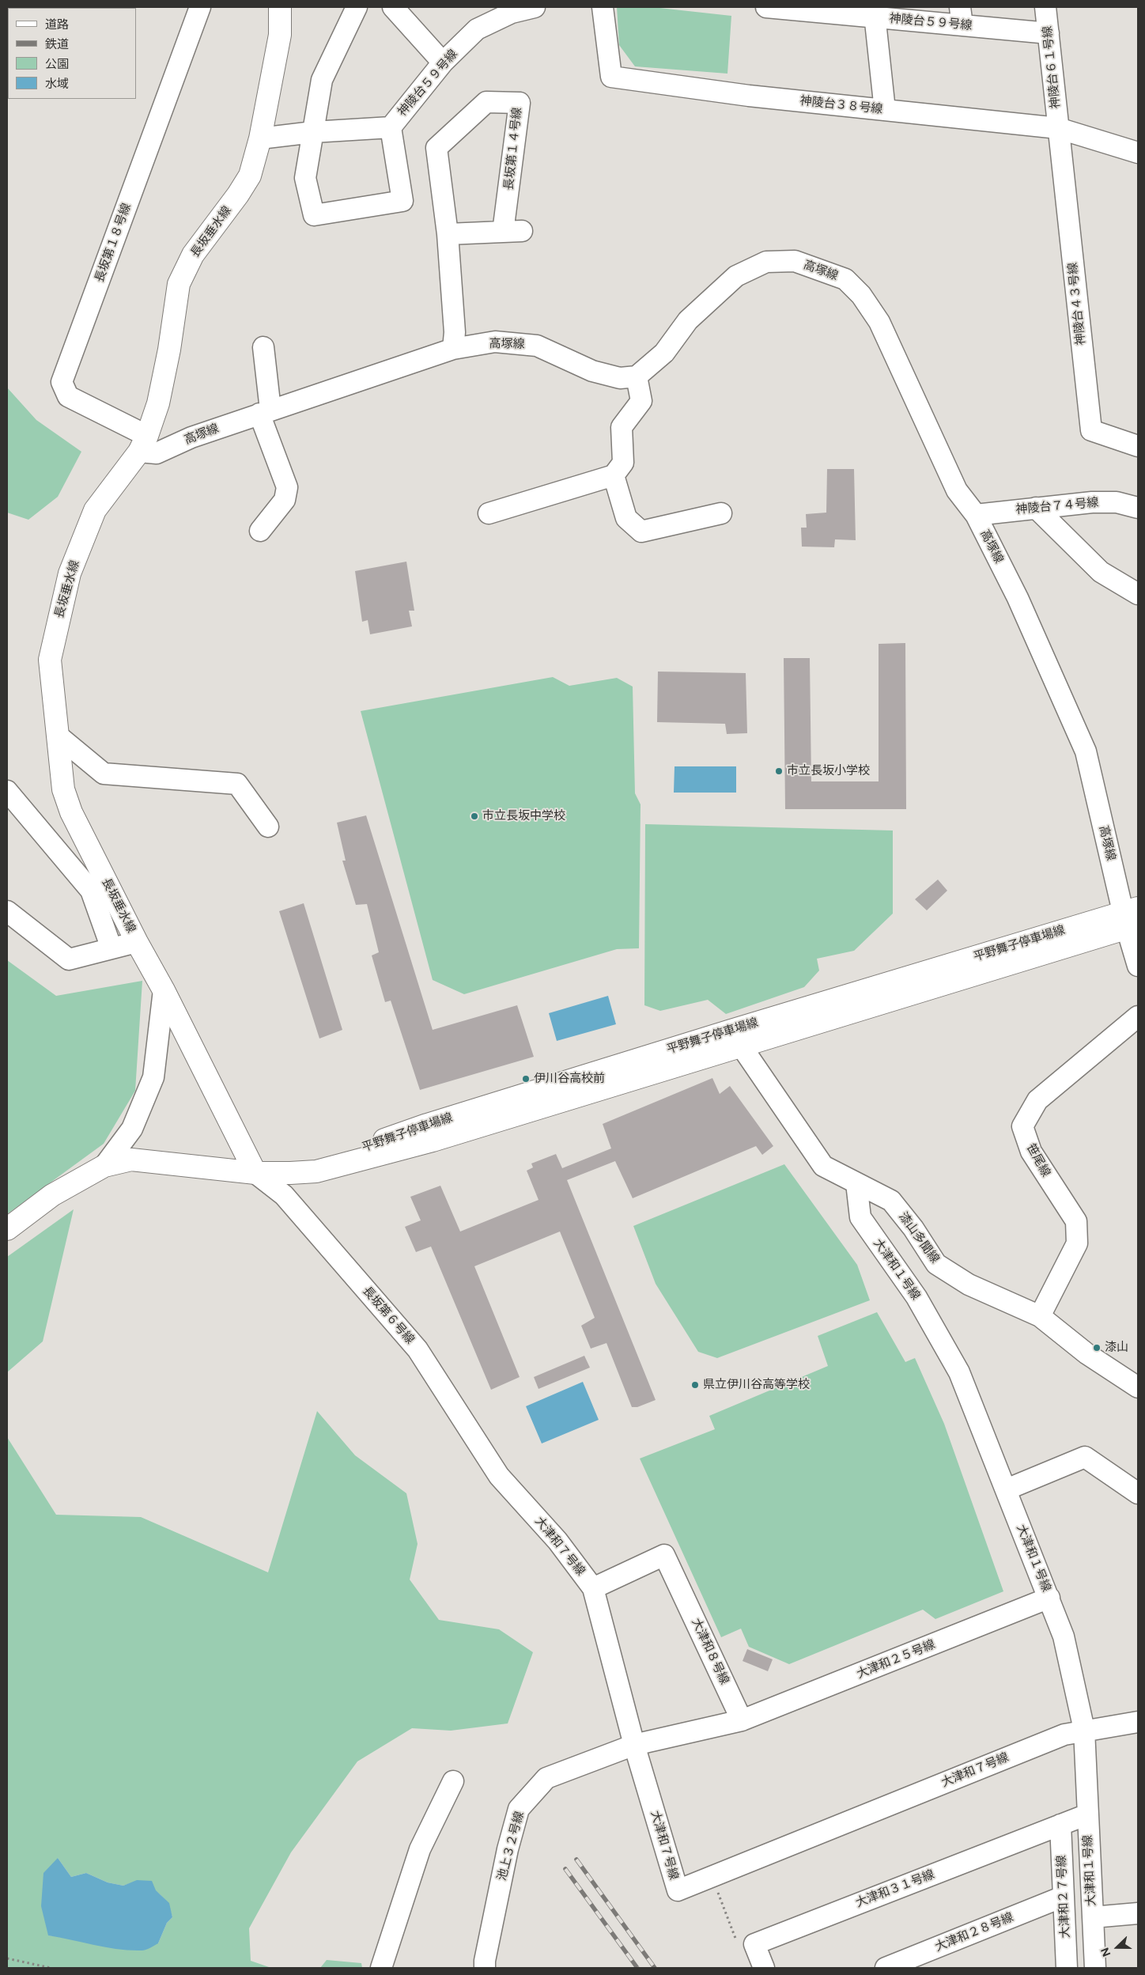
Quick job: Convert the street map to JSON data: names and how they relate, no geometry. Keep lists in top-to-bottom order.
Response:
{
  "streets": {
    "main road": ["長坂垂水線", "平野舞子停車場線"],
    "street": [
      "神陵台５９号線",
      "神陵台６１号線",
      "神陵台３８号線",
      "長坂第１４号線",
      "長坂第１８号線",
      "高塚線",
      "神陵台４３号線",
      "神陵台７４号線",
      "笹尾線",
      "漆山多聞線",
      "大津和１号線",
      "長坂第６号線",
      "大津和７号線",
      "大津和８号線",
      "大津和２５号線",
      "池上３２号線",
      "大津和３１号線",
      "大津和２７号線",
      "大津和２８号線"
    ]
  },
  "crossings": [
    ["神陵台５９号線", "神陵台６１号線"],
    ["神陵台５９号線", "長坂垂水線"],
    ["神陵台６１号線", "神陵台３８号線"],
    ["神陵台６１号線", "神陵台４３号線"],
    ["神陵台３８号線", "神陵台４３号線"],
    ["長坂第１４号線", "高塚線"],
    ["長坂垂水線", "長坂第１８号線"],
    ["長坂垂水線", "高塚線"],
    ["長坂垂水線", "平野舞子停車場線"],
    ["長坂垂水線", "長坂第６号線"],
    ["長坂第１８号線", "高塚線"],
    ["高塚線", "神陵台７４号線"],
    ["高塚線", "平野舞子停車場線"],
    ["平野舞子停車場線", "漆山多聞線"],
    ["平野舞子停車場線", "長坂第６号線"],
    ["笹尾線", "漆山多聞線"],
    ["漆山多聞線", "大津和１号線"],
    ["大津和１号線", "大津和７号線"],
    ["大津和１号線", "大津和２５号線"],
    ["大津和１号線", "大津和３１号線"],
    ["長坂第６号線", "大津和７号線"],
    ["大津和７号線", "大津和８号線"],
    ["大津和７号線", "池上３２号線"],
    ["大津和８号線", "大津和２５号線"],
    ["大津和３１号線", "大津和２７号線"],
    ["大津和２７号線", "大津和２８号線"]
  ],
  "places": [
    "市立長坂小学校",
    "市立長坂中学校",
    "伊川谷高校前",
    "漆山",
    "県立伊川谷高等学校"
  ],
  "legend": [
    "道路",
    "鉄道",
    "公園",
    "水域"
  ],
  "north": "left"
}
